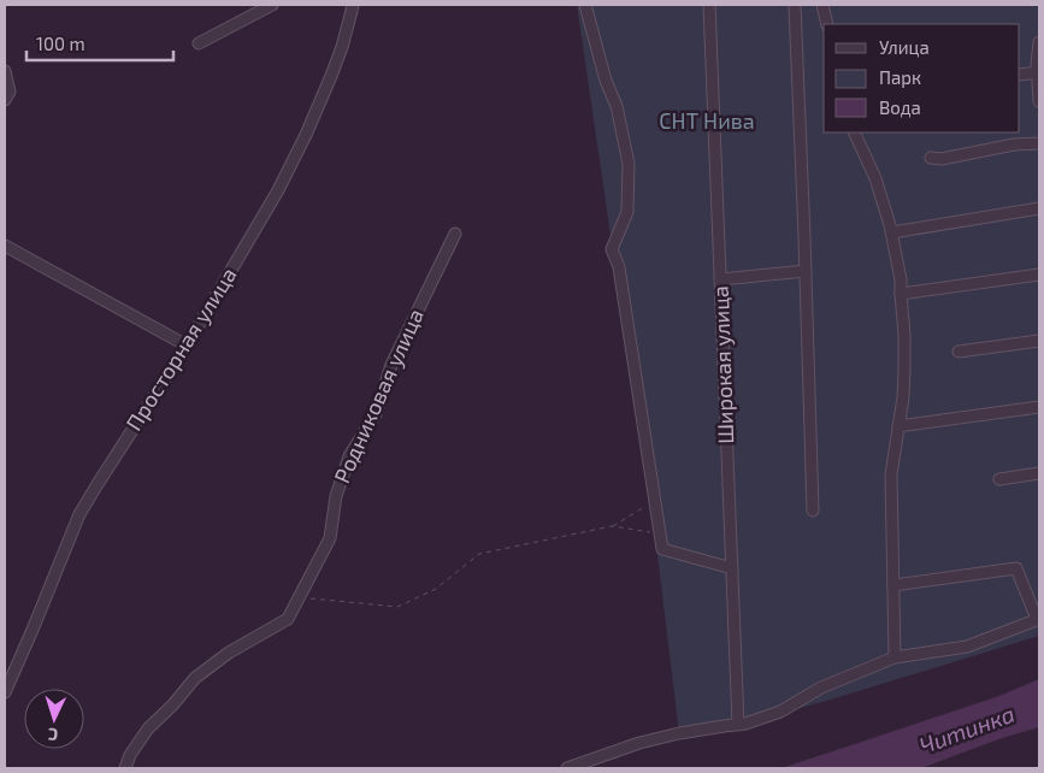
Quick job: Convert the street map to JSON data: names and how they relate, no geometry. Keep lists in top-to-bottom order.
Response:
{
  "streets": {
    "street": ["Просторная улица", "Широкая улица", "Родниковая улица"]
  },
  "water": ["Читинка"],
  "parks": ["СНТ Нива"],
  "legend": ["Улица", "Парк", "Вода"],
  "scale_bar": "100 m",
  "north": "bottom"
}
